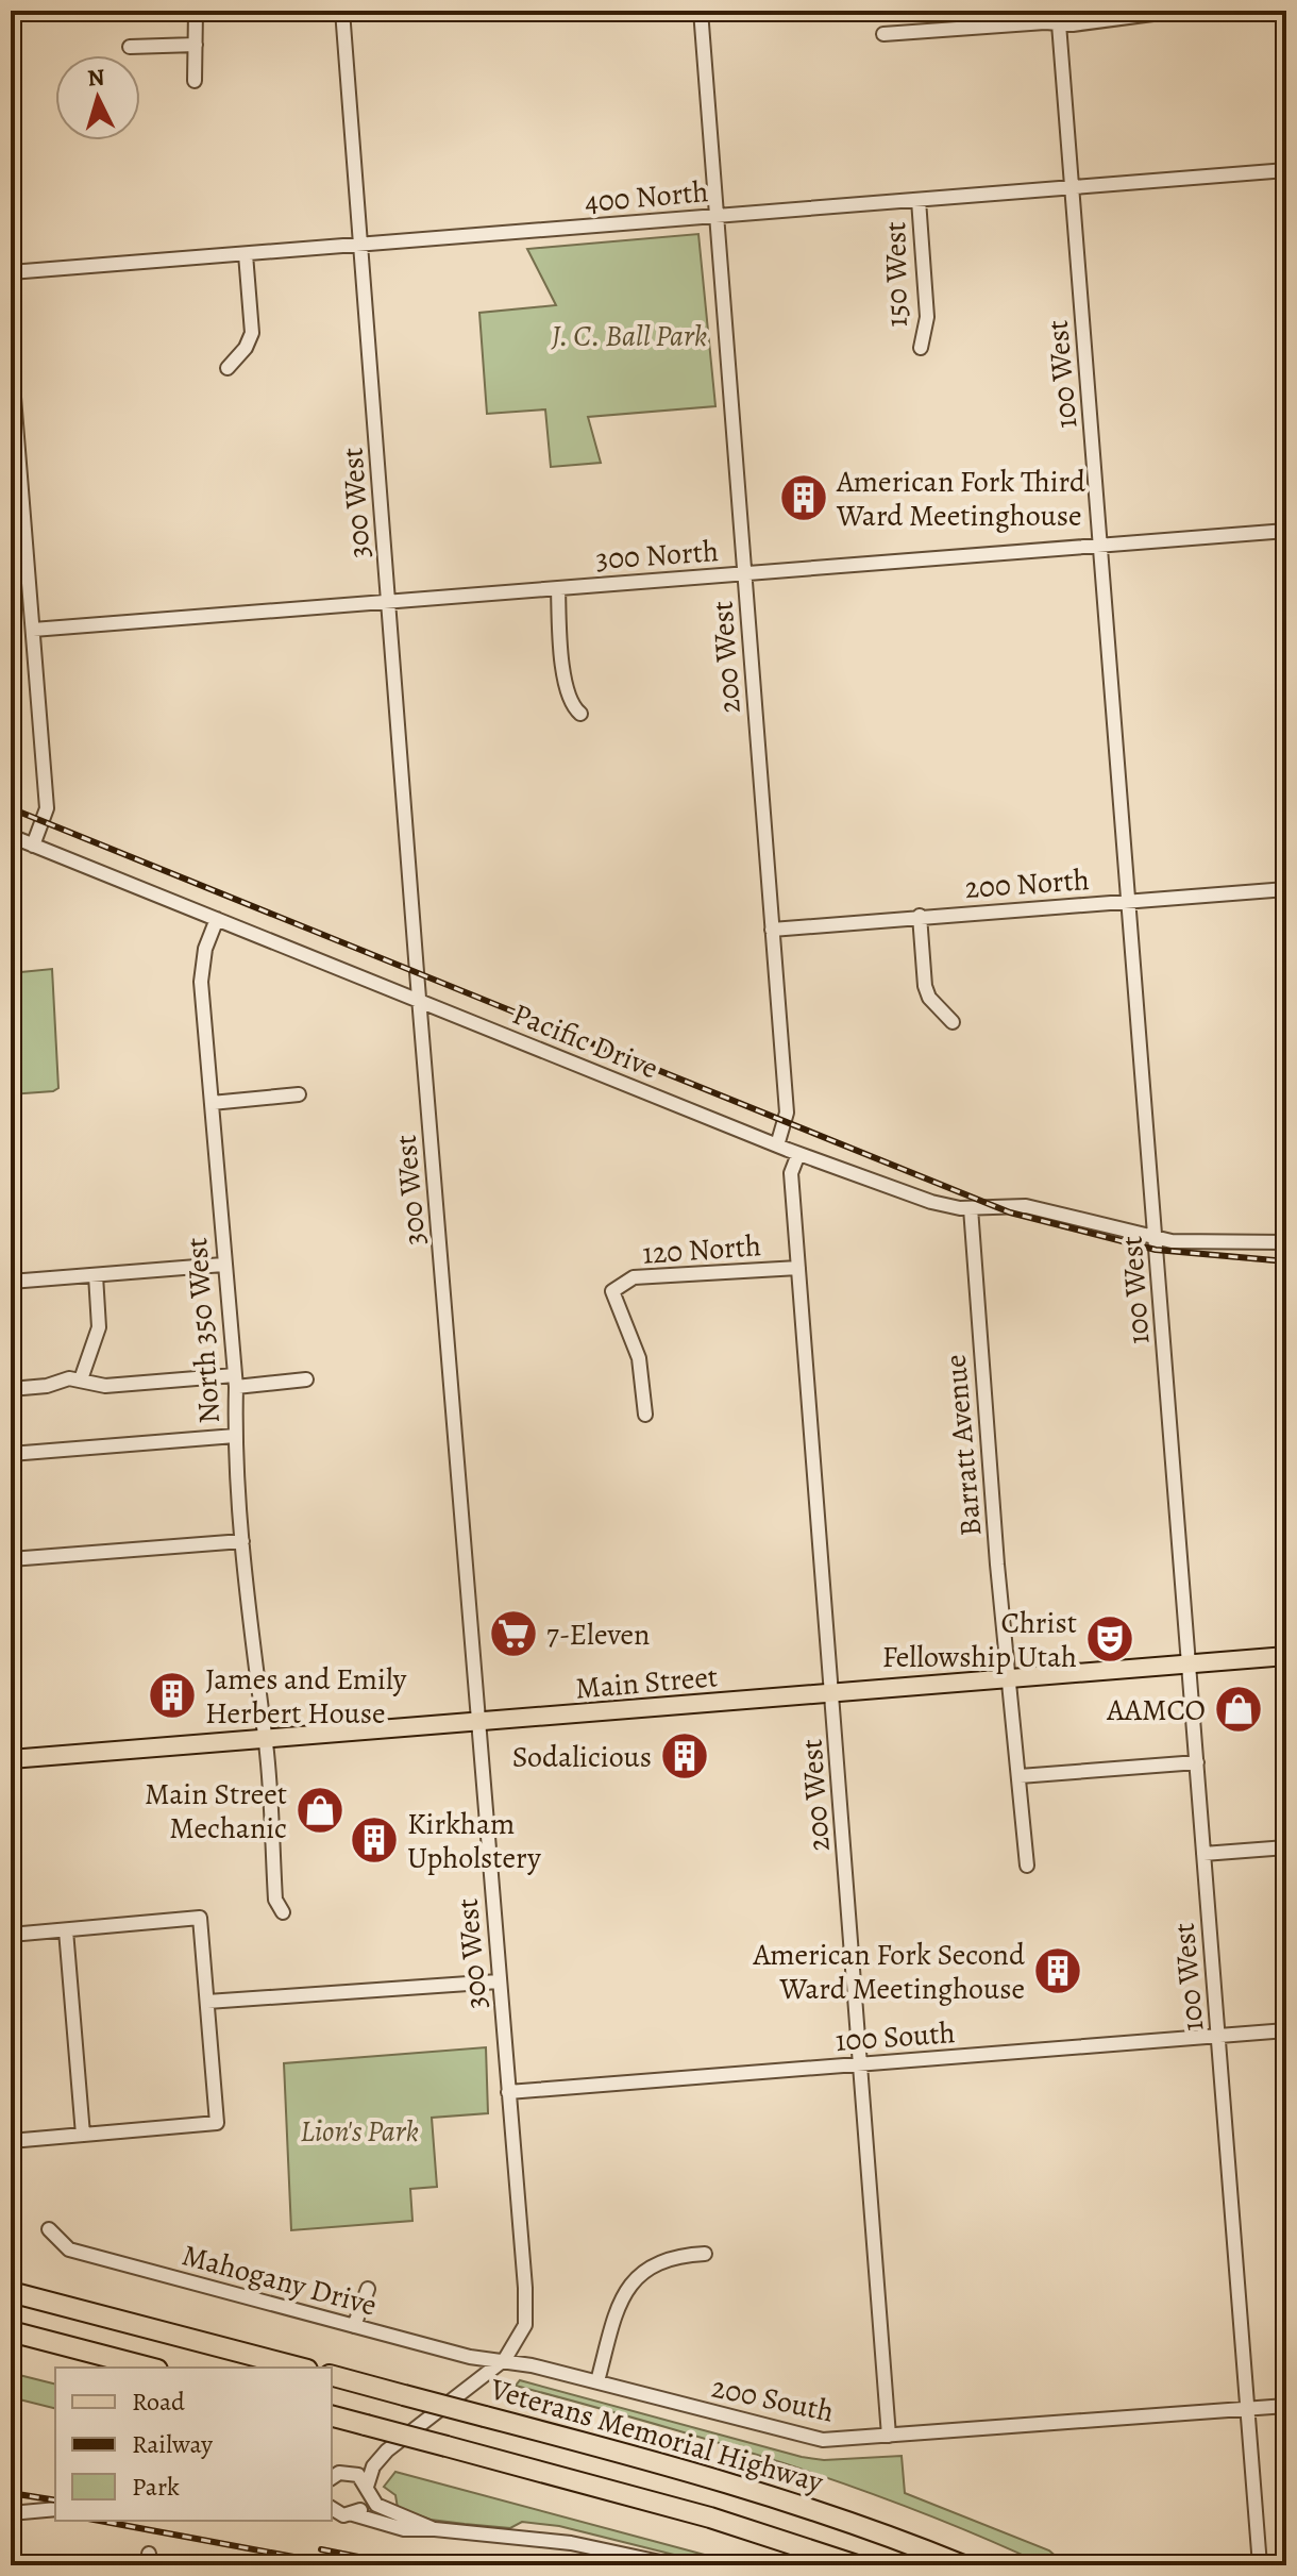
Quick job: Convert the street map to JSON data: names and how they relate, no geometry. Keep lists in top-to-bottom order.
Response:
{
  "streets": {
    "highway": ["Veterans Memorial Highway"],
    "main road": ["Main Street"],
    "street": [
      "400 North",
      "150 West",
      "100 West",
      "300 West",
      "300 North",
      "200 West",
      "200 North",
      "Pacific Drive",
      "120 North",
      "North 350 West",
      "Barratt Avenue",
      "100 South",
      "Mahogany Drive",
      "200 South"
    ]
  },
  "crossings": [
    ["400 North", "150 West"],
    ["400 North", "100 West"],
    ["400 North", "300 West"],
    ["400 North", "200 West"],
    ["100 West", "300 North"],
    ["100 West", "200 North"],
    ["100 West", "Pacific Drive"],
    ["100 West", "Main Street"],
    ["100 West", "100 South"],
    ["100 West", "200 South"],
    ["300 West", "300 North"],
    ["300 West", "Pacific Drive"],
    ["300 West", "Main Street"],
    ["300 West", "100 South"],
    ["300 West", "Mahogany Drive"],
    ["300 West", "200 South"],
    ["300 North", "200 West"],
    ["200 West", "200 North"],
    ["200 West", "Pacific Drive"],
    ["200 West", "120 North"],
    ["200 West", "Main Street"],
    ["200 West", "100 South"],
    ["200 West", "200 South"],
    ["Pacific Drive", "North 350 West"],
    ["Pacific Drive", "Barratt Avenue"],
    ["North 350 West", "Main Street"],
    ["Barratt Avenue", "Main Street"],
    ["Mahogany Drive", "200 South"]
  ],
  "parks": ["J. C. Ball Park", "Lion's Park"],
  "places": {
    "building": [
      "American Fork Third Ward Meetinghouse",
      "James and Emily Herbert House",
      "Sodalicious",
      "Kirkham Upholstery",
      "American Fork Second Ward Meetinghouse"
    ],
    "supermarket": ["7-Eleven"],
    "theatre": ["Christ Fellowship Utah"],
    "shop": ["AAMCO", "Main Street Mechanic"]
  },
  "legend": ["Road", "Railway", "Park"],
  "north": "top"
}
